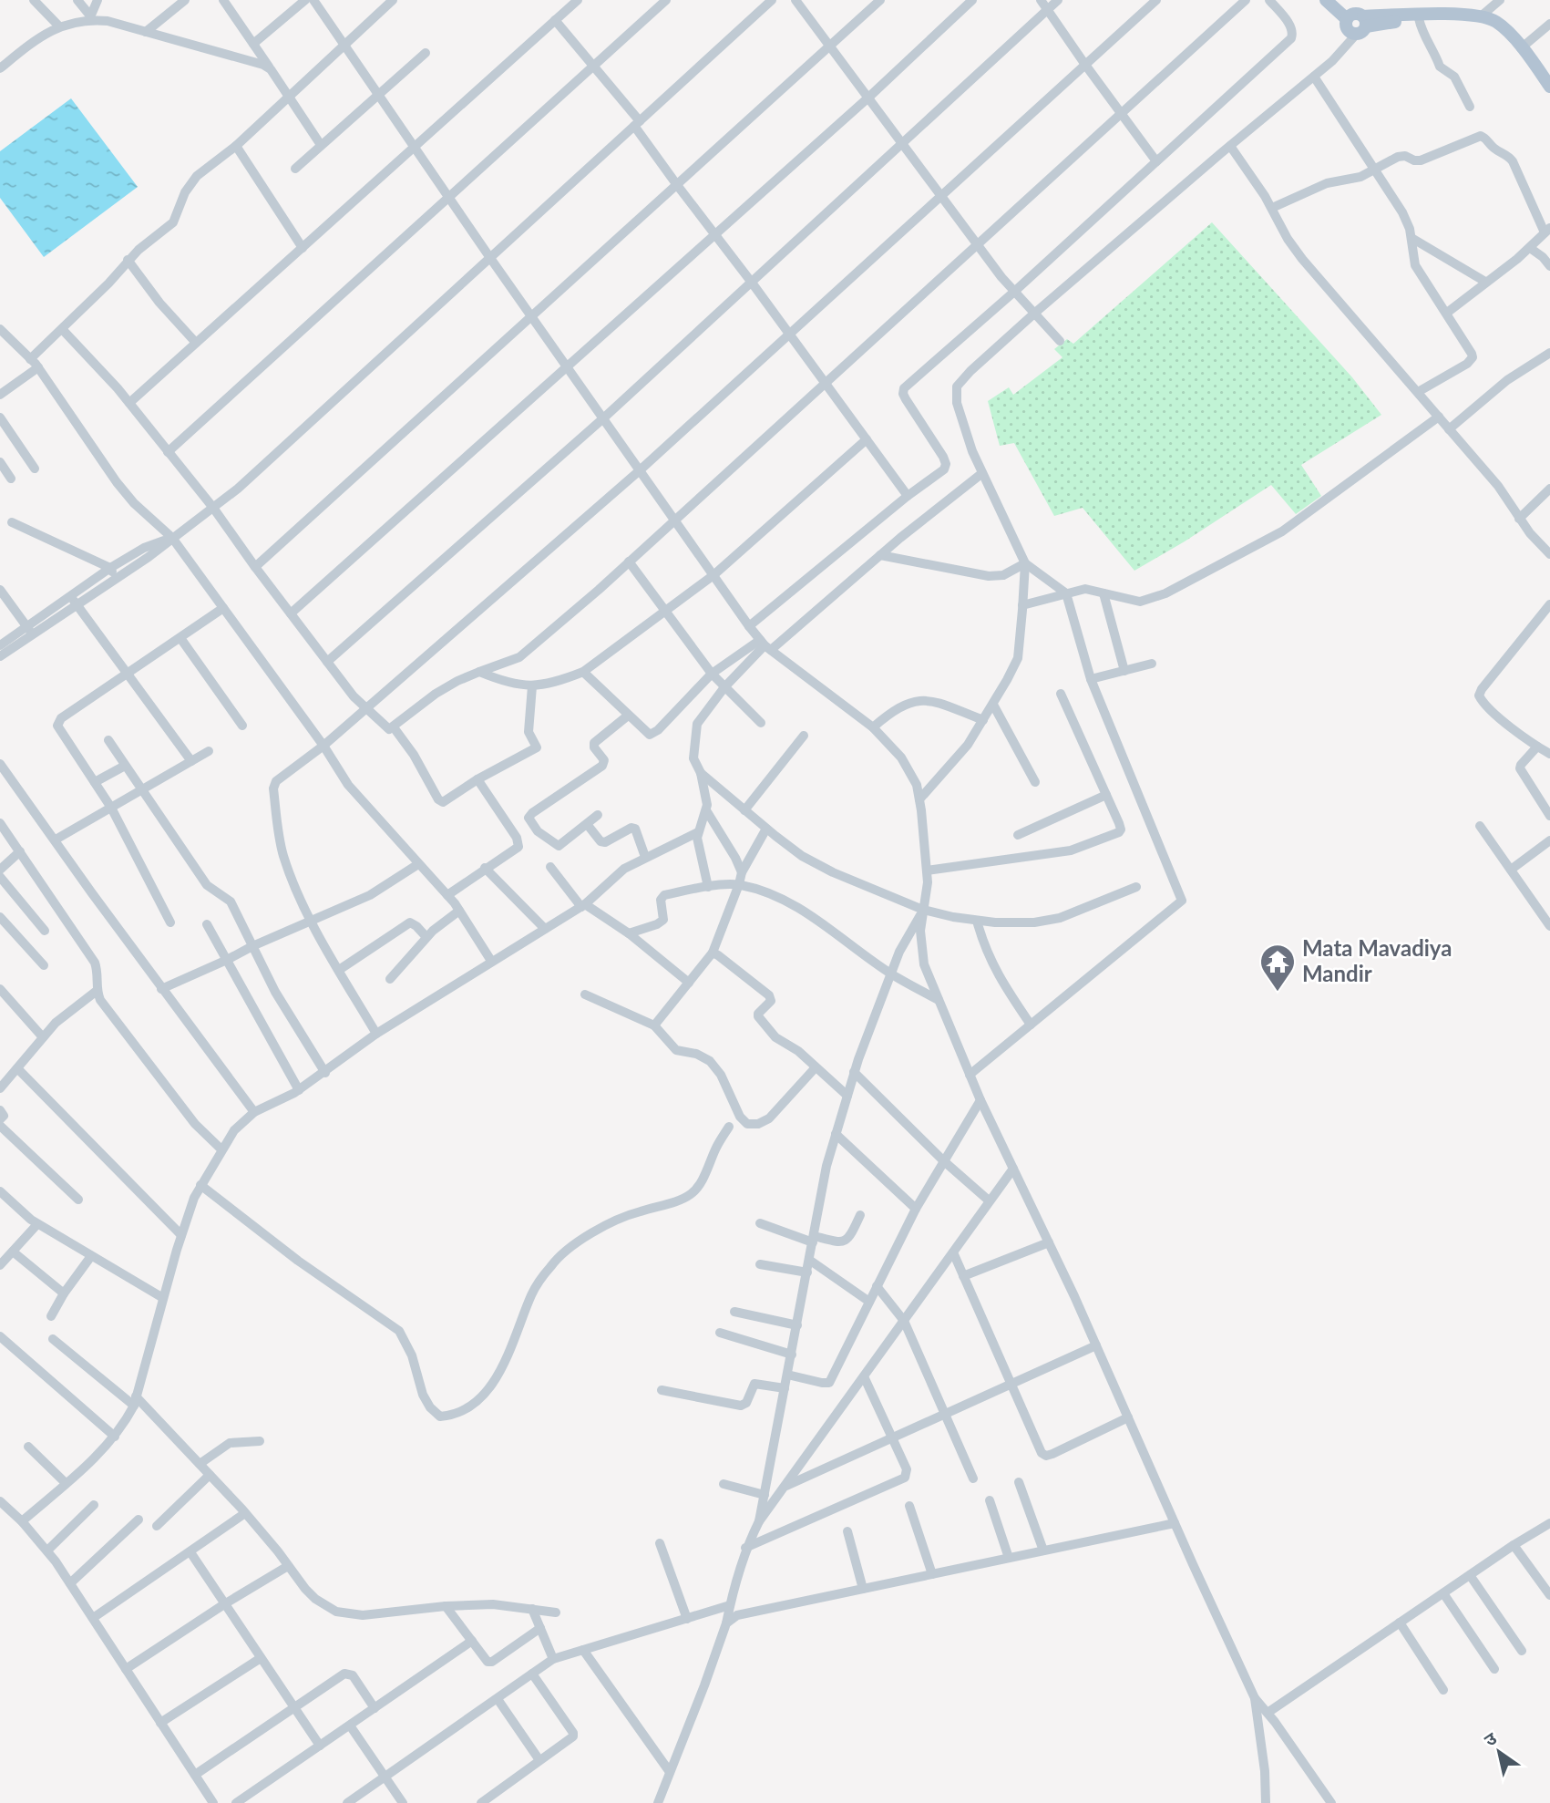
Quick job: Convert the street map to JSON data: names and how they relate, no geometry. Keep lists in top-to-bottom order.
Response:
{
  "places": {
    "temple": ["Mata Mavadiya Mandir"]
  },
  "north": "top left"
}
